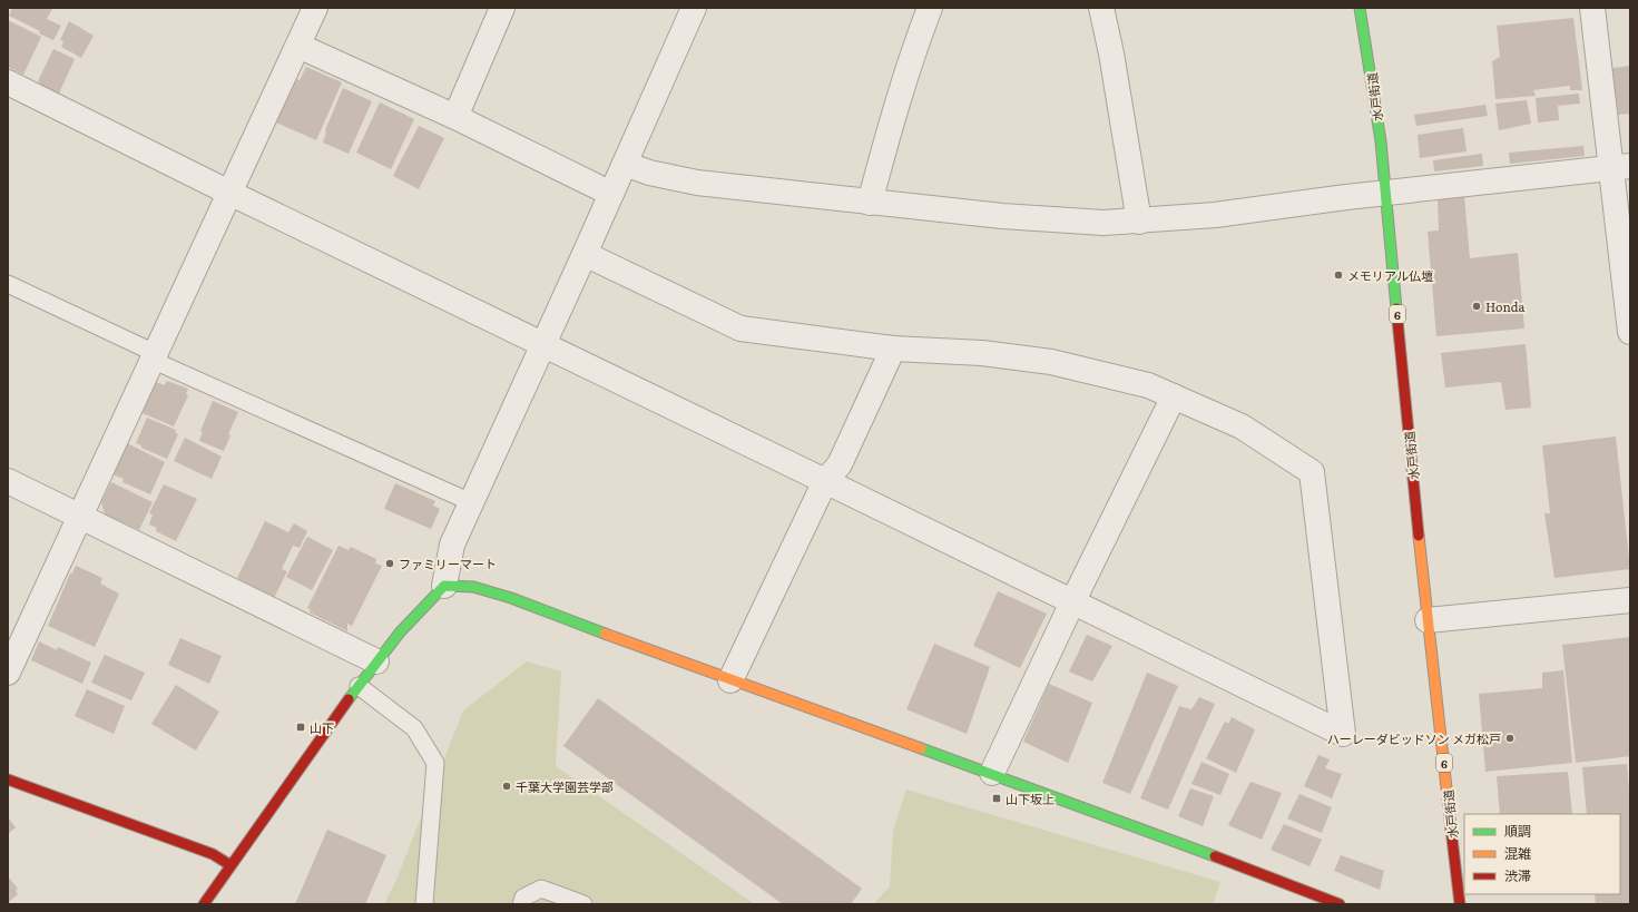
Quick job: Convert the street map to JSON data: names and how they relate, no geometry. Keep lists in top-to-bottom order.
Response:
{
  "streets": {
    "main road": ["水戸街道", "6"]
  },
  "places": {
    "other": [
      "メモリアル仏壇",
      "Honda",
      "ファミリーマート",
      "ハーレーダビッドソン メガ松戸",
      "千葉大学園芸学部"
    ],
    "transit": ["山下", "山下坂上"]
  },
  "legend": ["順調", "混雑", "渋滞"]
}
